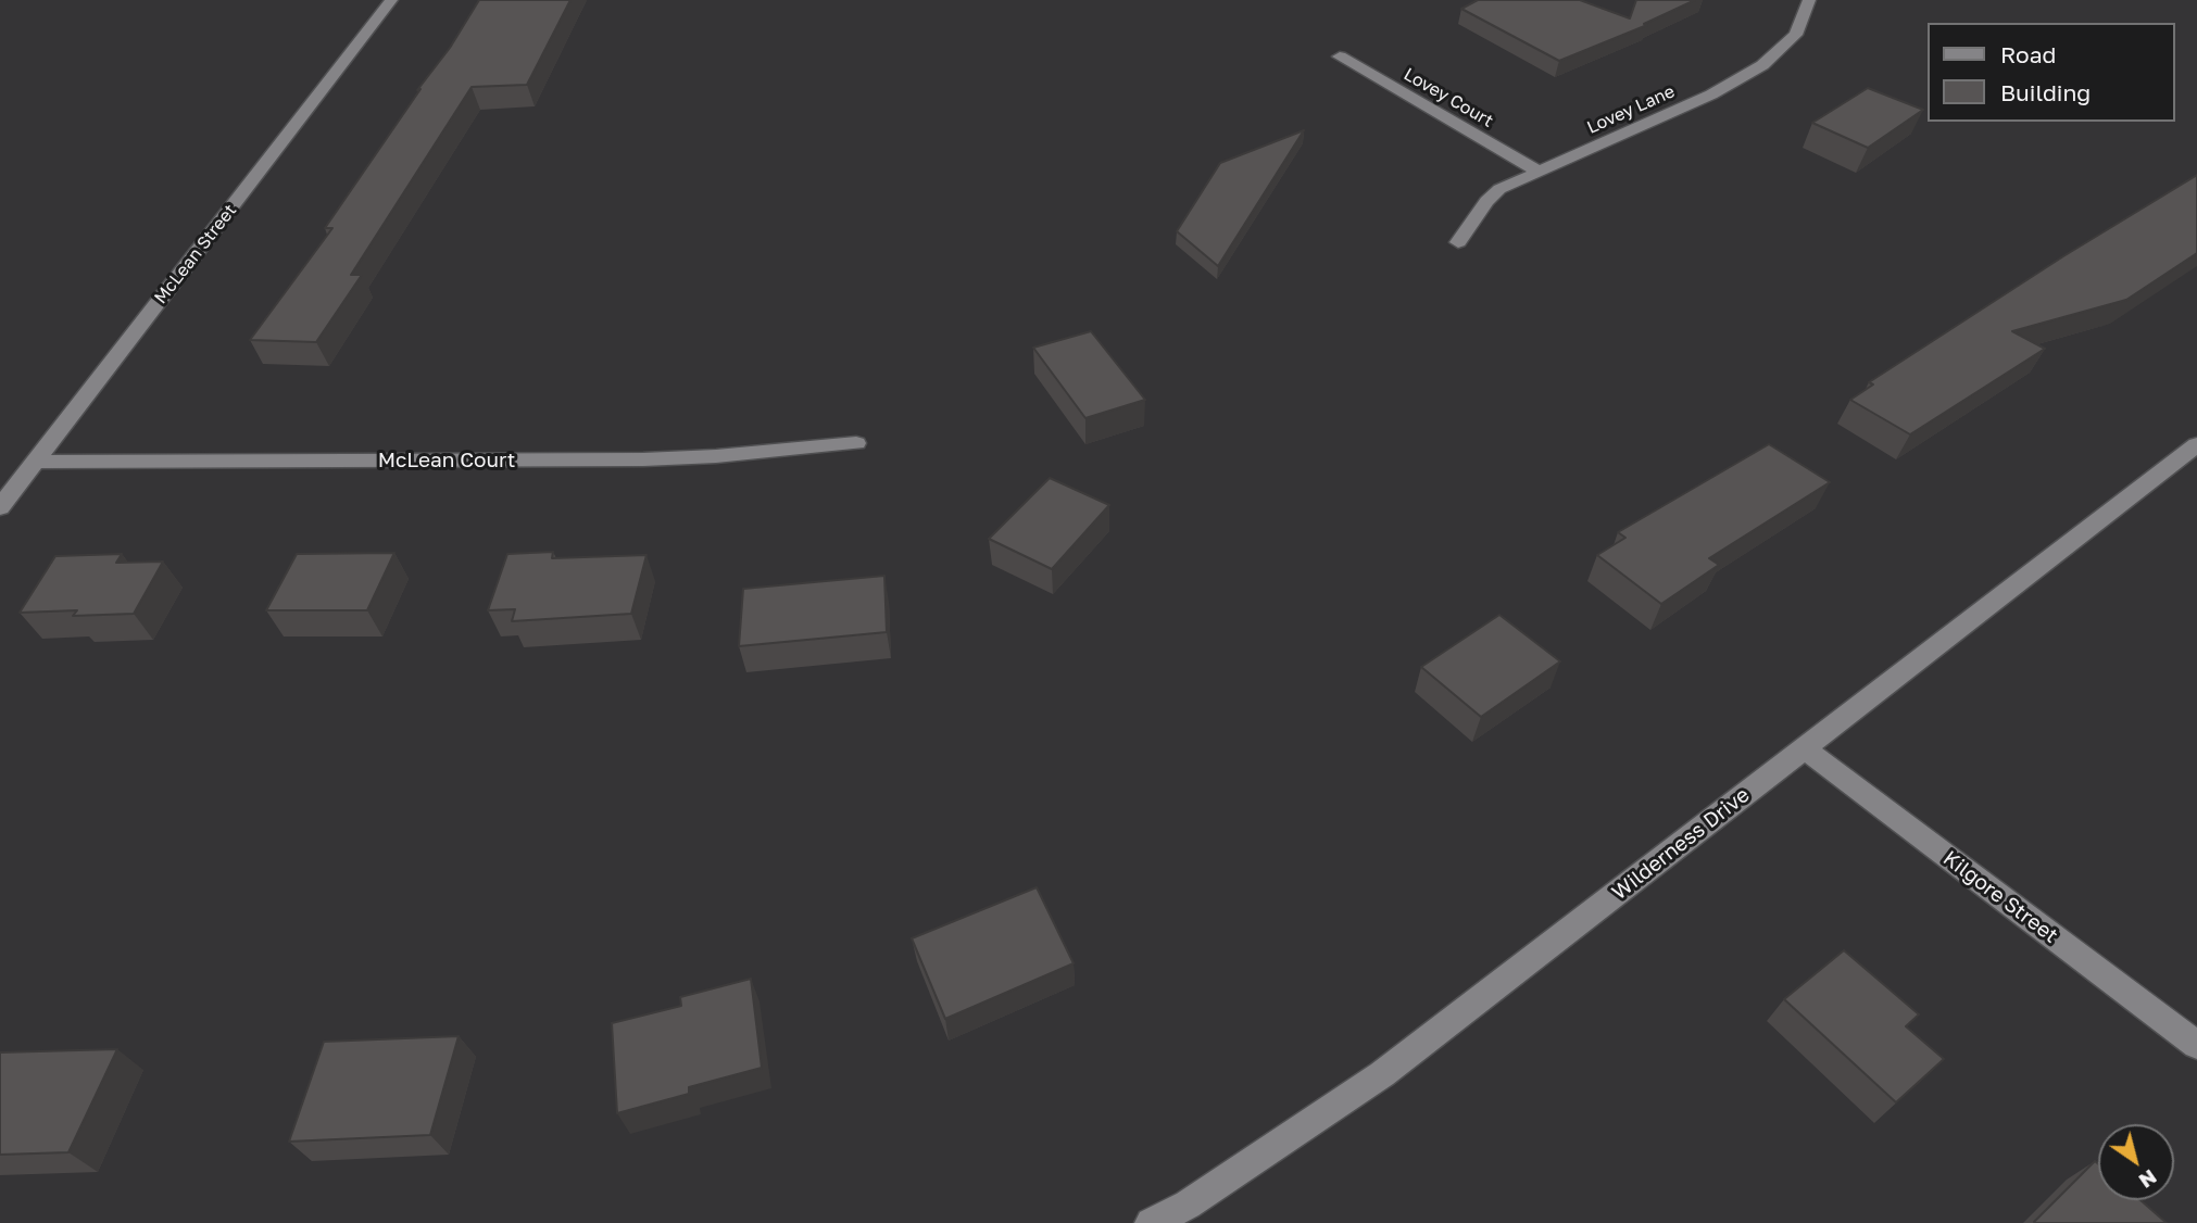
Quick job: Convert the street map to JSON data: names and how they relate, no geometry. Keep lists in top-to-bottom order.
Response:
{
  "streets": {
    "street": [
      "Lovey Court",
      "Lovey Lane",
      "McLean Street",
      "McLean Court",
      "Wilderness Drive",
      "Kilgore Street"
    ]
  },
  "crossings": [
    ["Lovey Court", "Lovey Lane"],
    ["McLean Street", "McLean Court"],
    ["Wilderness Drive", "Kilgore Street"]
  ],
  "legend": ["Road", "Building"],
  "north": "bottom right"
}
